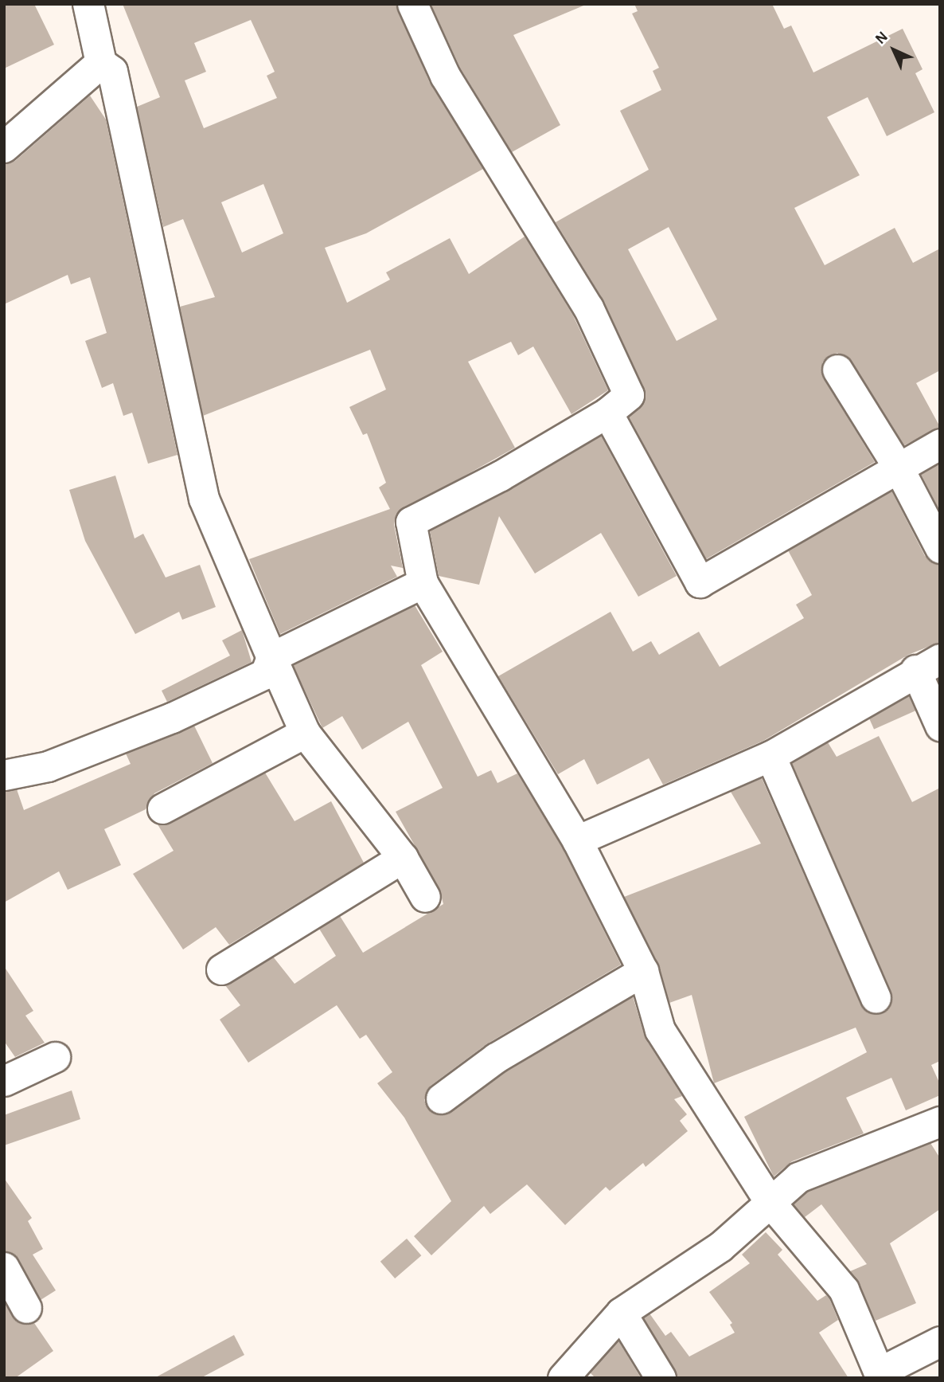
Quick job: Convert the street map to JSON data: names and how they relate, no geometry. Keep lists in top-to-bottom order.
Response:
{
  "north": "top left"
}
